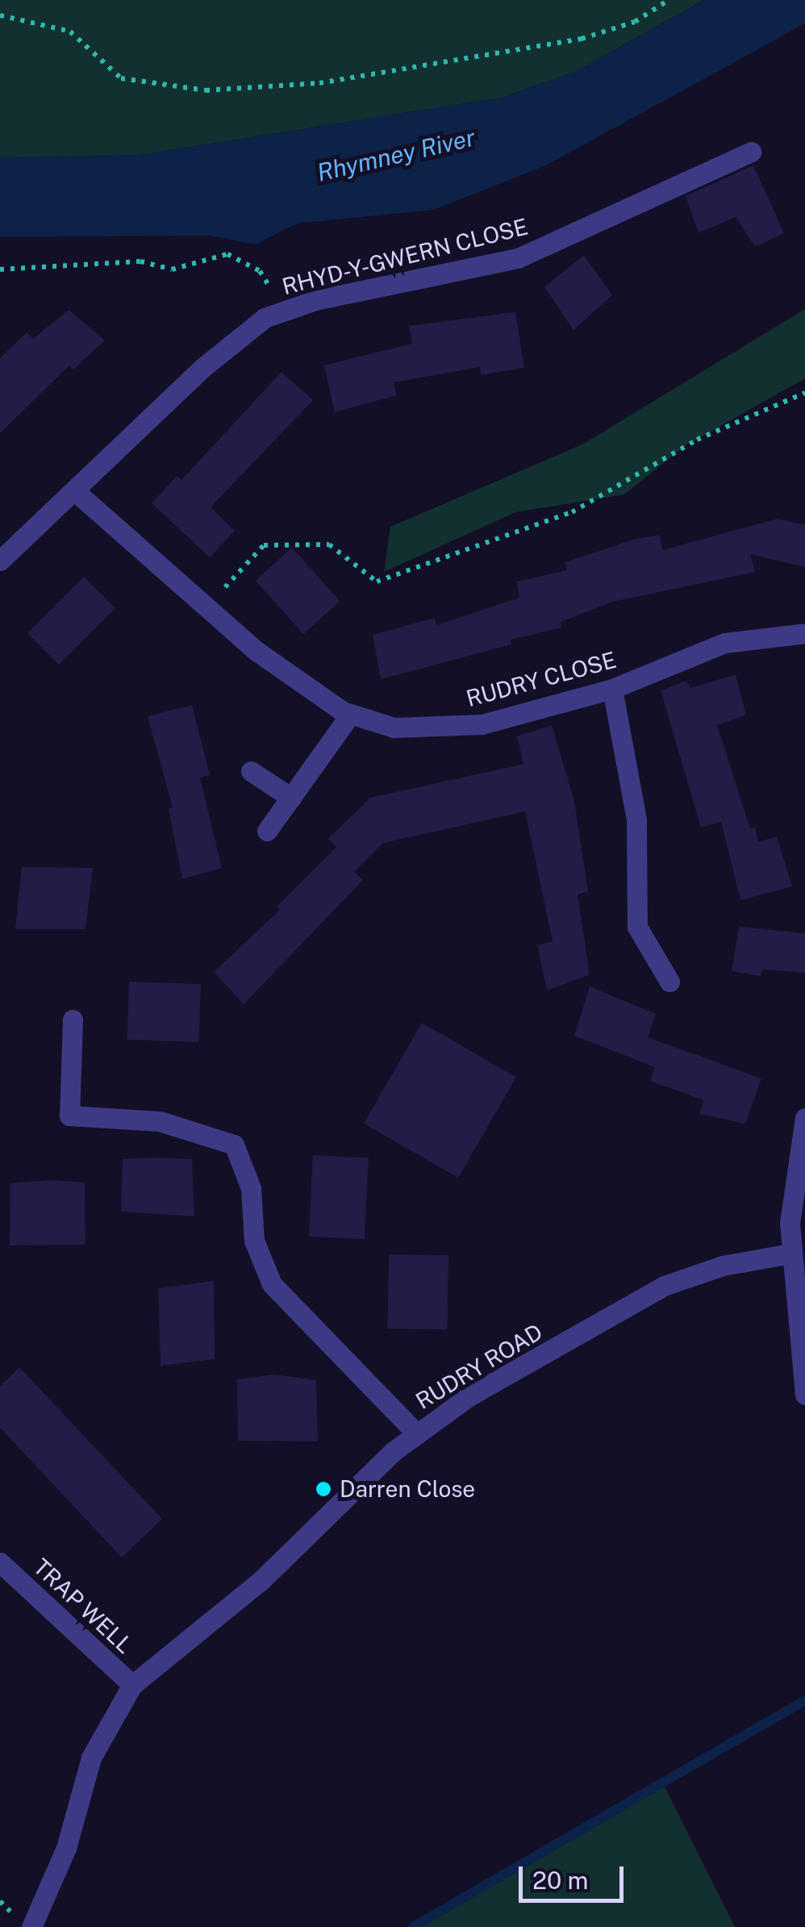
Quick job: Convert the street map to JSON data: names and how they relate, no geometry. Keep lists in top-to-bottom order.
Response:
{
  "streets": {
    "street": [
      "RHYD-Y-GWERN CLOSE",
      "RUDRY CLOSE",
      "RUDRY ROAD",
      "TRAP WELL"
    ]
  },
  "crossings": [
    ["RHYD-Y-GWERN CLOSE", "RUDRY CLOSE"],
    ["RUDRY ROAD", "TRAP WELL"]
  ],
  "water": ["Rhymney River"],
  "places": ["Darren Close"],
  "scale_bar": "20 m"
}
